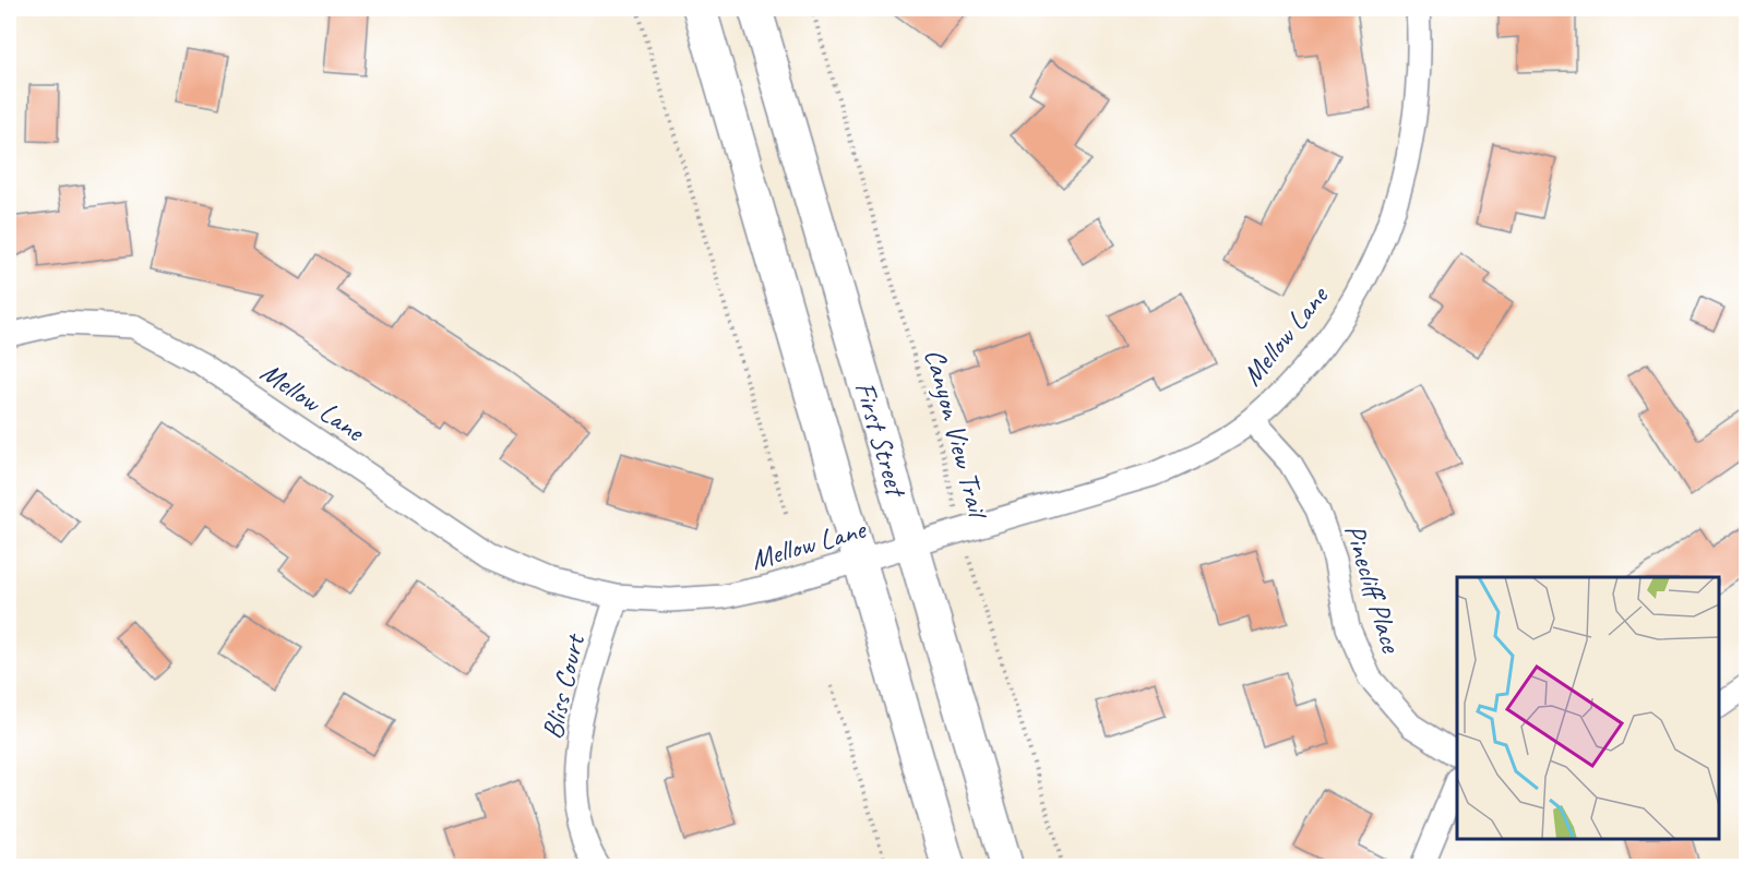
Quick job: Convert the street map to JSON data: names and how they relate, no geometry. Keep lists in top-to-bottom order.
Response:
{
  "streets": {
    "main road": ["First Street"],
    "street": ["Mellow Lane", "Pinecliff Place", "Bliss Court"],
    "path": ["Canyon View Trail"]
  },
  "crossings": [
    ["Mellow Lane", "Canyon View Trail"],
    ["Mellow Lane", "First Street"],
    ["Mellow Lane", "Pinecliff Place"],
    ["Mellow Lane", "Bliss Court"]
  ]
}
